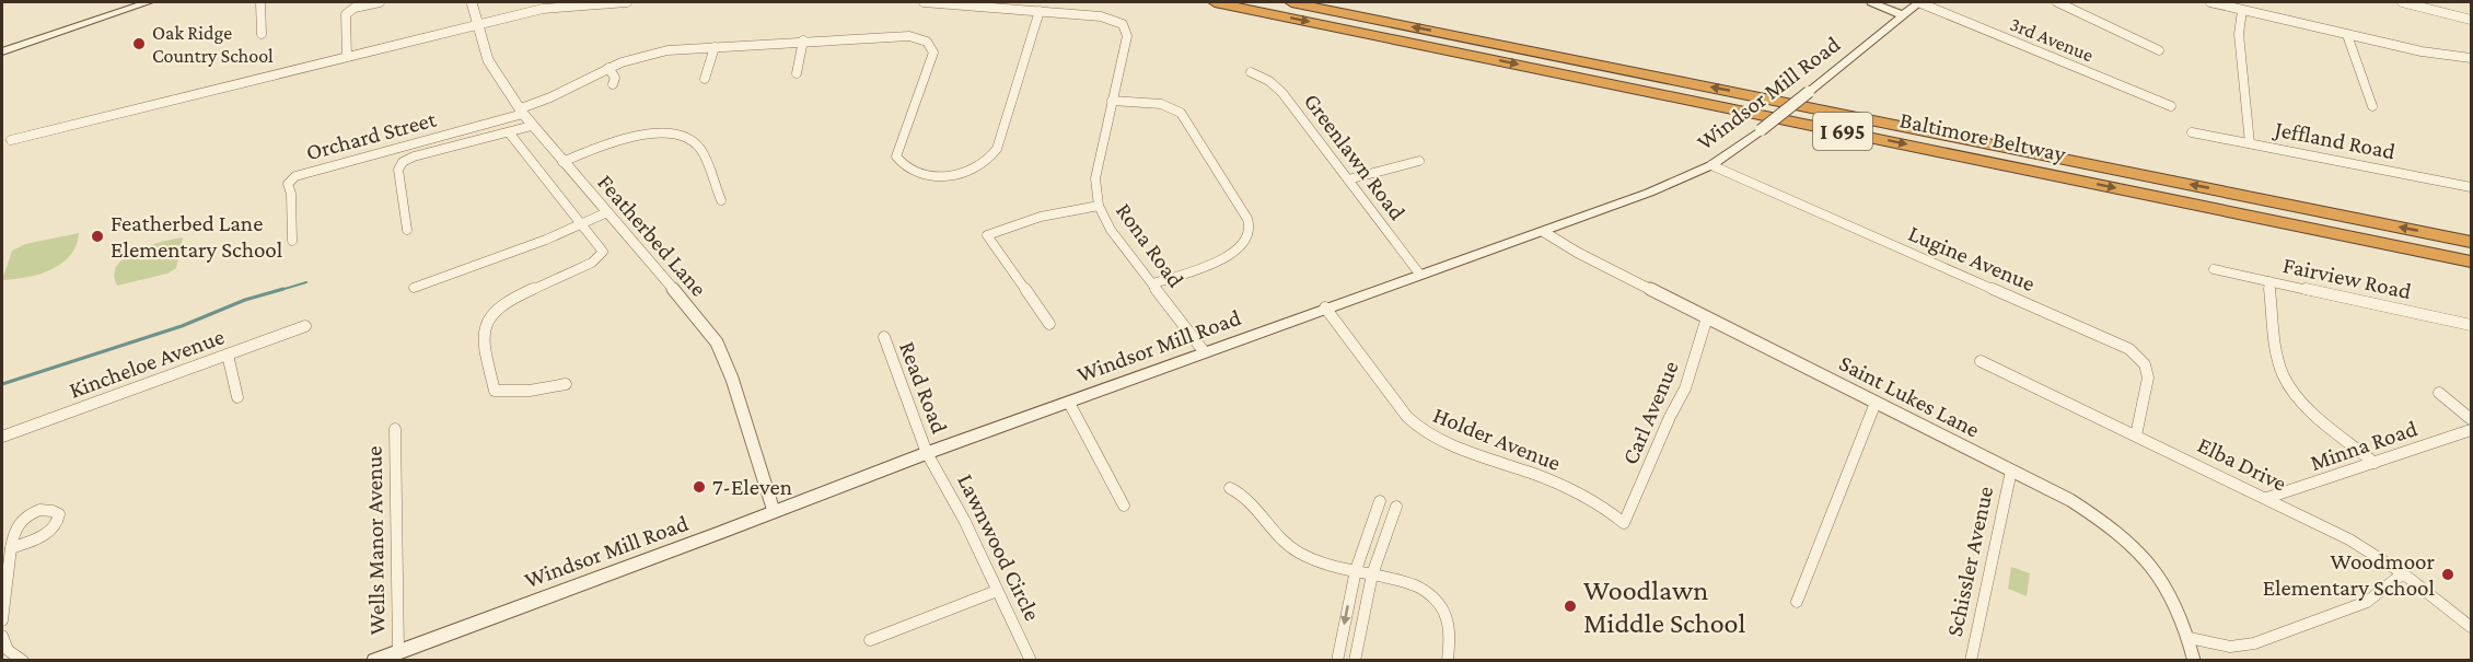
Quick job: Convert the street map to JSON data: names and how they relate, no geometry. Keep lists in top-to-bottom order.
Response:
{
  "streets": {
    "highway": ["I 695", "Baltimore Beltway"],
    "main road": ["Windsor Mill Road"],
    "street": [
      "3rd Avenue",
      "Orchard Street",
      "Jeffland Road",
      "Greenlawn Road",
      "Featherbed Lane",
      "Rona Road",
      "Lugine Avenue",
      "Fairview Road",
      "Kincheloe Avenue",
      "Read Road",
      "Saint Lukes Lane",
      "Carl Avenue",
      "Holder Avenue",
      "Minna Road",
      "Elba Drive",
      "Wells Manor Avenue",
      "Lawnwood Circle",
      "Schissler Avenue"
    ]
  },
  "crossings": [
    ["3rd Avenue", "Windsor Mill Road"],
    ["Windsor Mill Road", "Greenlawn Road"],
    ["Windsor Mill Road", "Featherbed Lane"],
    ["Windsor Mill Road", "Rona Road"],
    ["Windsor Mill Road", "Lugine Avenue"],
    ["Windsor Mill Road", "Read Road"],
    ["Windsor Mill Road", "Saint Lukes Lane"],
    ["Windsor Mill Road", "Holder Avenue"],
    ["Windsor Mill Road", "Wells Manor Avenue"],
    ["Windsor Mill Road", "Lawnwood Circle"],
    ["Orchard Street", "Featherbed Lane"],
    ["Orchard Street", "Rona Road"],
    ["Lugine Avenue", "Elba Drive"],
    ["Read Road", "Lawnwood Circle"],
    ["Saint Lukes Lane", "Carl Avenue"],
    ["Saint Lukes Lane", "Schissler Avenue"],
    ["Carl Avenue", "Holder Avenue"],
    ["Minna Road", "Elba Drive"]
  ],
  "places": [
    "Oak Ridge Country School",
    "Featherbed Lane Elementary School",
    "7-Eleven",
    "Woodmoor Elementary School",
    "Woodlawn Middle School"
  ]
}
